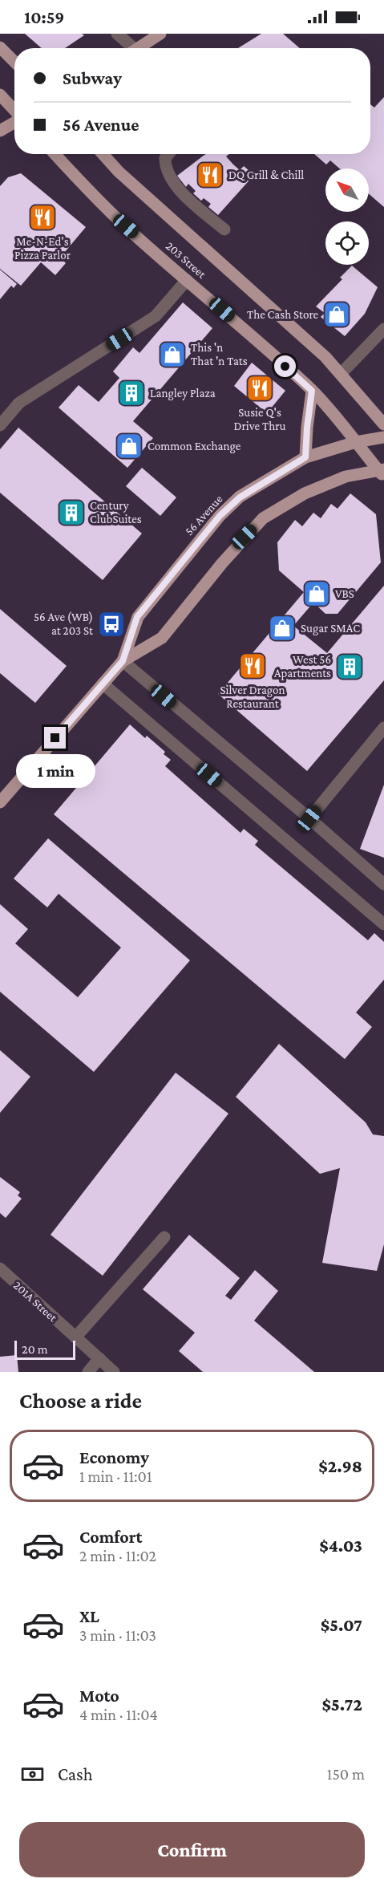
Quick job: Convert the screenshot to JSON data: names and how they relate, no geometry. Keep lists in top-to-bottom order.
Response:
{
  "streets": {
    "main road": ["203 Street", "56 Avenue"],
    "street": ["201A Street"]
  },
  "crossings": [
    ["203 Street", "56 Avenue"]
  ],
  "places": {
    "restaurant": [
      "DQ Grill & Chill",
      "Me-N-Ed's Pizza Parlor",
      "Susie Q's Drive Thru",
      "Silver Dragon Restaurant"
    ],
    "shop": [
      "The Cash Store",
      "This 'n That 'n Tats",
      "Common Exchange",
      "VBS",
      "Sugar SMAC"
    ],
    "building": ["Langley Plaza", "Century ClubSuites", "West 56 Apartments"],
    "bus stop": ["56 Ave (WB) at 203 St"]
  },
  "scale_bar": "20 m",
  "north": "top left",
  "page": {
    "status": "10:59",
    "banner": ["Subway", "56 Avenue"],
    "bubble": "1 min",
    "scale": "20 m",
    "heading": "Choose a ride",
    "list": [
      {
        "name": "Economy",
        "note": "1 min · 11:01",
        "value": "$2.98"
      },
      {
        "name": "Comfort",
        "note": "2 min · 11:02",
        "value": "$4.03"
      },
      {
        "name": "XL",
        "note": "3 min · 11:03",
        "value": "$5.07"
      },
      {
        "name": "Moto",
        "note": "4 min · 11:04",
        "value": "$5.72"
      }
    ],
    "pay": ["Cash", "150 m"],
    "buttons": "Confirm"
  }
}
